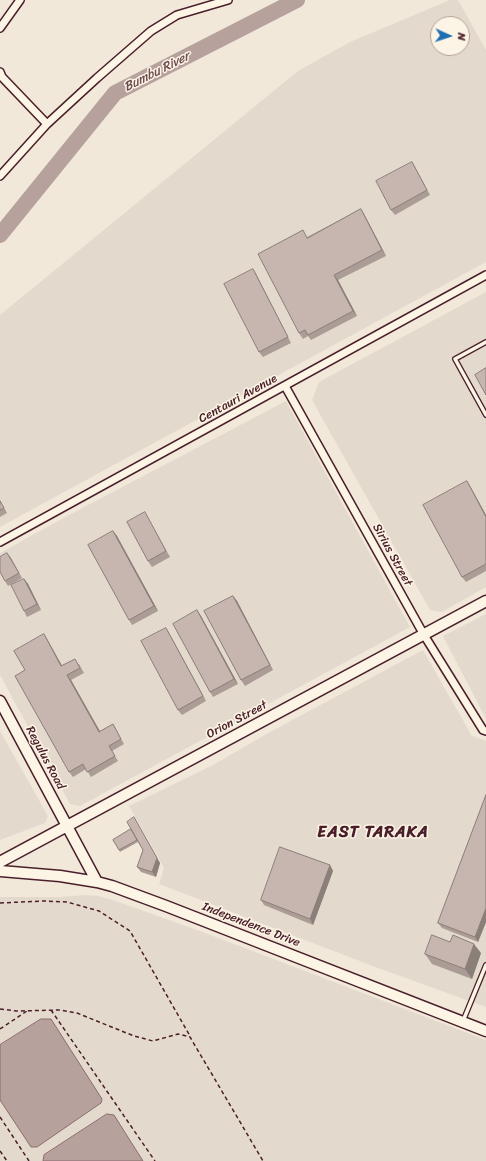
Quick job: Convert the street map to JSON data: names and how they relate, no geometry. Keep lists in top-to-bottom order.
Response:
{
  "streets": {
    "street": [
      "Centauri Avenue",
      "Sirius Street",
      "Orion Street",
      "Regulus Road",
      "Independence Drive"
    ]
  },
  "crossings": [
    ["Centauri Avenue", "Sirius Street"],
    ["Sirius Street", "Orion Street"],
    ["Orion Street", "Regulus Road"],
    ["Regulus Road", "Independence Drive"]
  ],
  "districts": ["EAST TARAKA"],
  "water": ["Bumbu River"],
  "north": "right"
}
